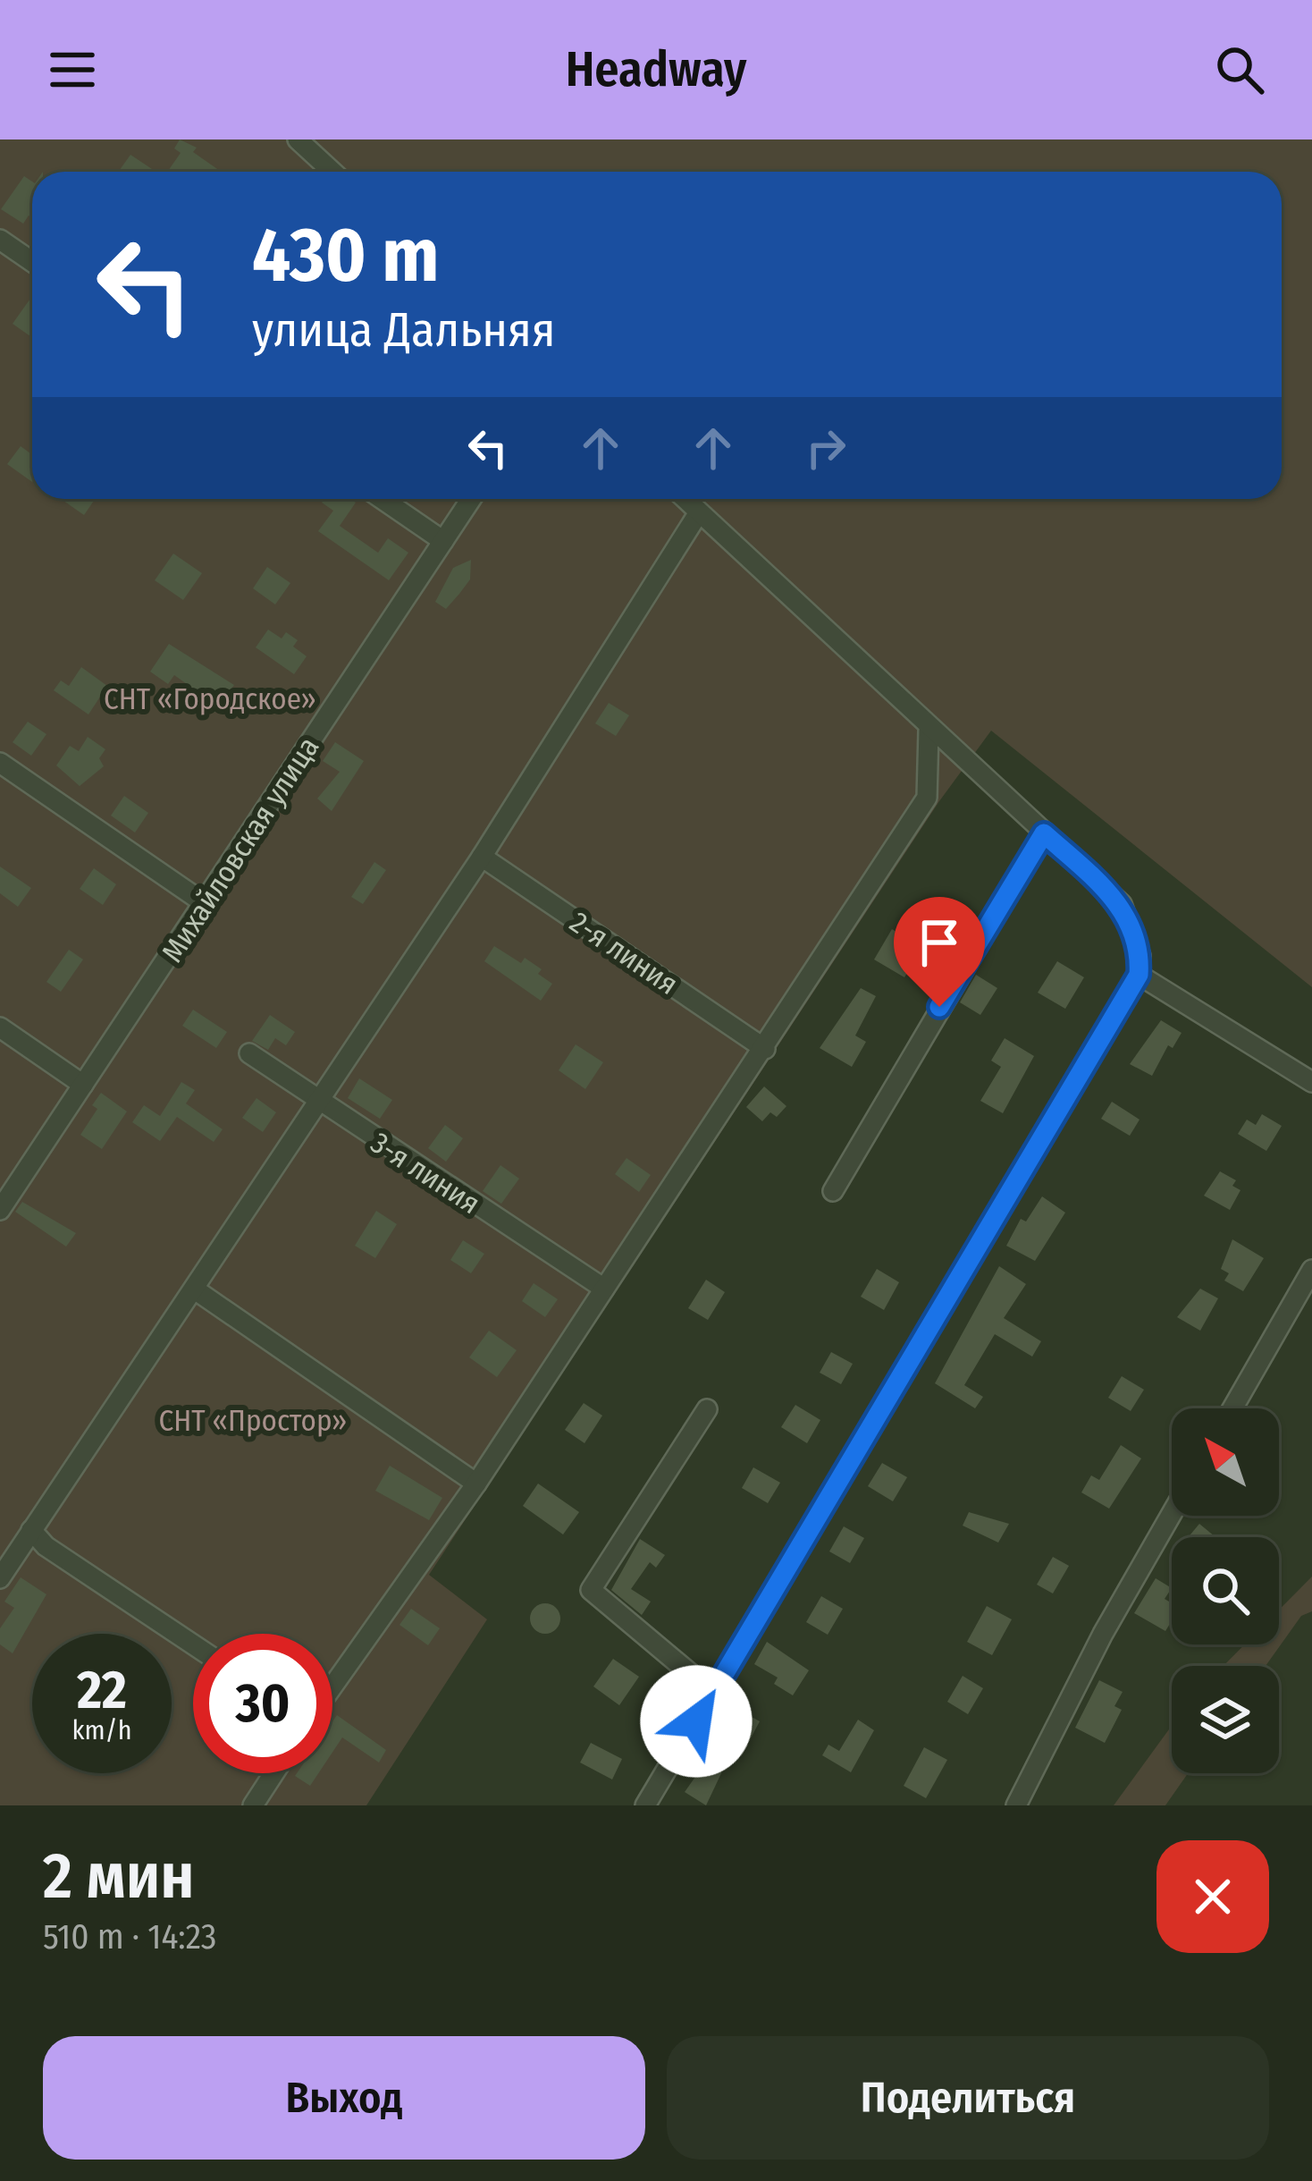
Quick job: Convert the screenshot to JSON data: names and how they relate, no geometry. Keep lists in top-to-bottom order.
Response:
{
  "streets": {
    "street": ["Михайловская улица", "2-я линия", "3-я линия"]
  },
  "parks": ["СНТ «Городское»", "СНТ «Простор»"],
  "north": "top left",
  "page": {
    "header": "Headway",
    "turn": ["430 m", "улица Дальняя"],
    "speed": "22 km/h",
    "limit": "30",
    "heading": ["2 мин", "510 m · 14:23"],
    "buttons": ["Выход", "Поделиться"]
  }
}
